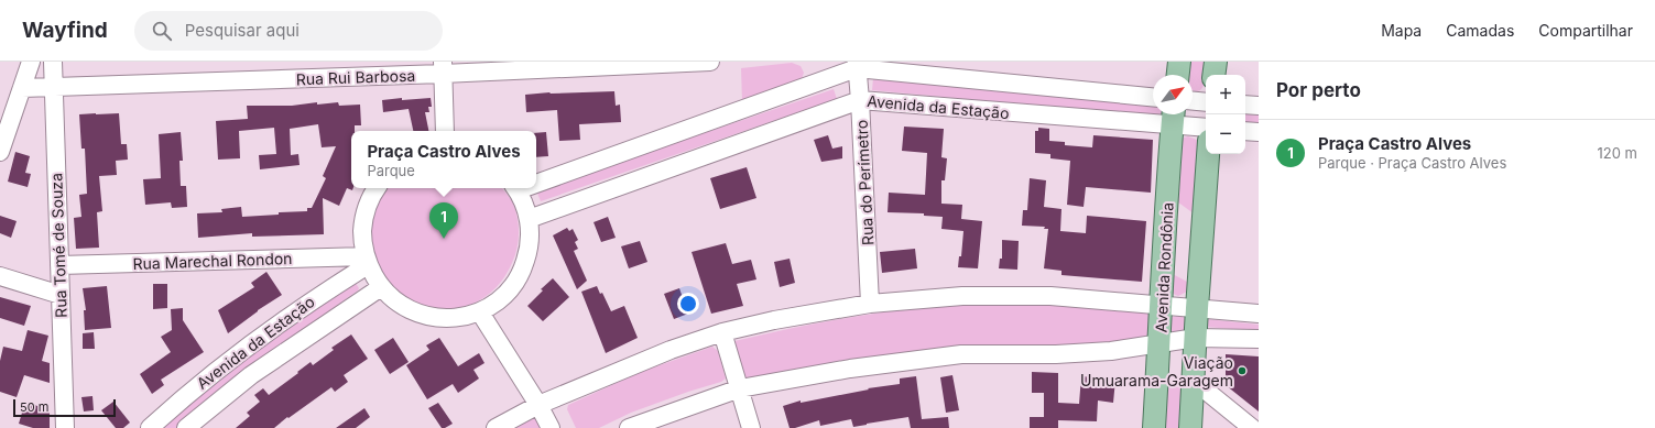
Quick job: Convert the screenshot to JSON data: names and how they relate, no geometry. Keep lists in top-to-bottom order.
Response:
{
  "streets": {
    "main road": ["Avenida Rondônia"],
    "street": [
      "Rua Rui Barbosa",
      "Avenida da Estação",
      "Rua do Perímetro",
      "Rua Tomé de Souza",
      "Rua Marechal Rondon"
    ]
  },
  "crossings": [
    ["Rua Rui Barbosa", "Rua Tomé de Souza"],
    ["Avenida da Estação", "Rua do Perímetro"],
    ["Avenida da Estação", "Rua Marechal Rondon"],
    ["Avenida da Estação", "Avenida Rondônia"],
    ["Rua Tomé de Souza", "Rua Marechal Rondon"]
  ],
  "places": ["Viação Umuarama-Garagem"],
  "scale_bar": "50 m",
  "north": "top right",
  "page": {
    "header": "Wayfind",
    "search": "Pesquisar aqui",
    "nav": ["Mapa", "Camadas", "Compartilhar"],
    "heading": "Por perto",
    "map_buttons": ["+", "−"],
    "list": [
      {
        "mark": "1",
        "name": "Praça Castro Alves",
        "note": "Parque · Praça Castro Alves",
        "value": "120 m"
      }
    ],
    "popup": ["Praça Castro Alves", "Parque"],
    "pins": "1",
    "scale": "50 m"
  }
}
